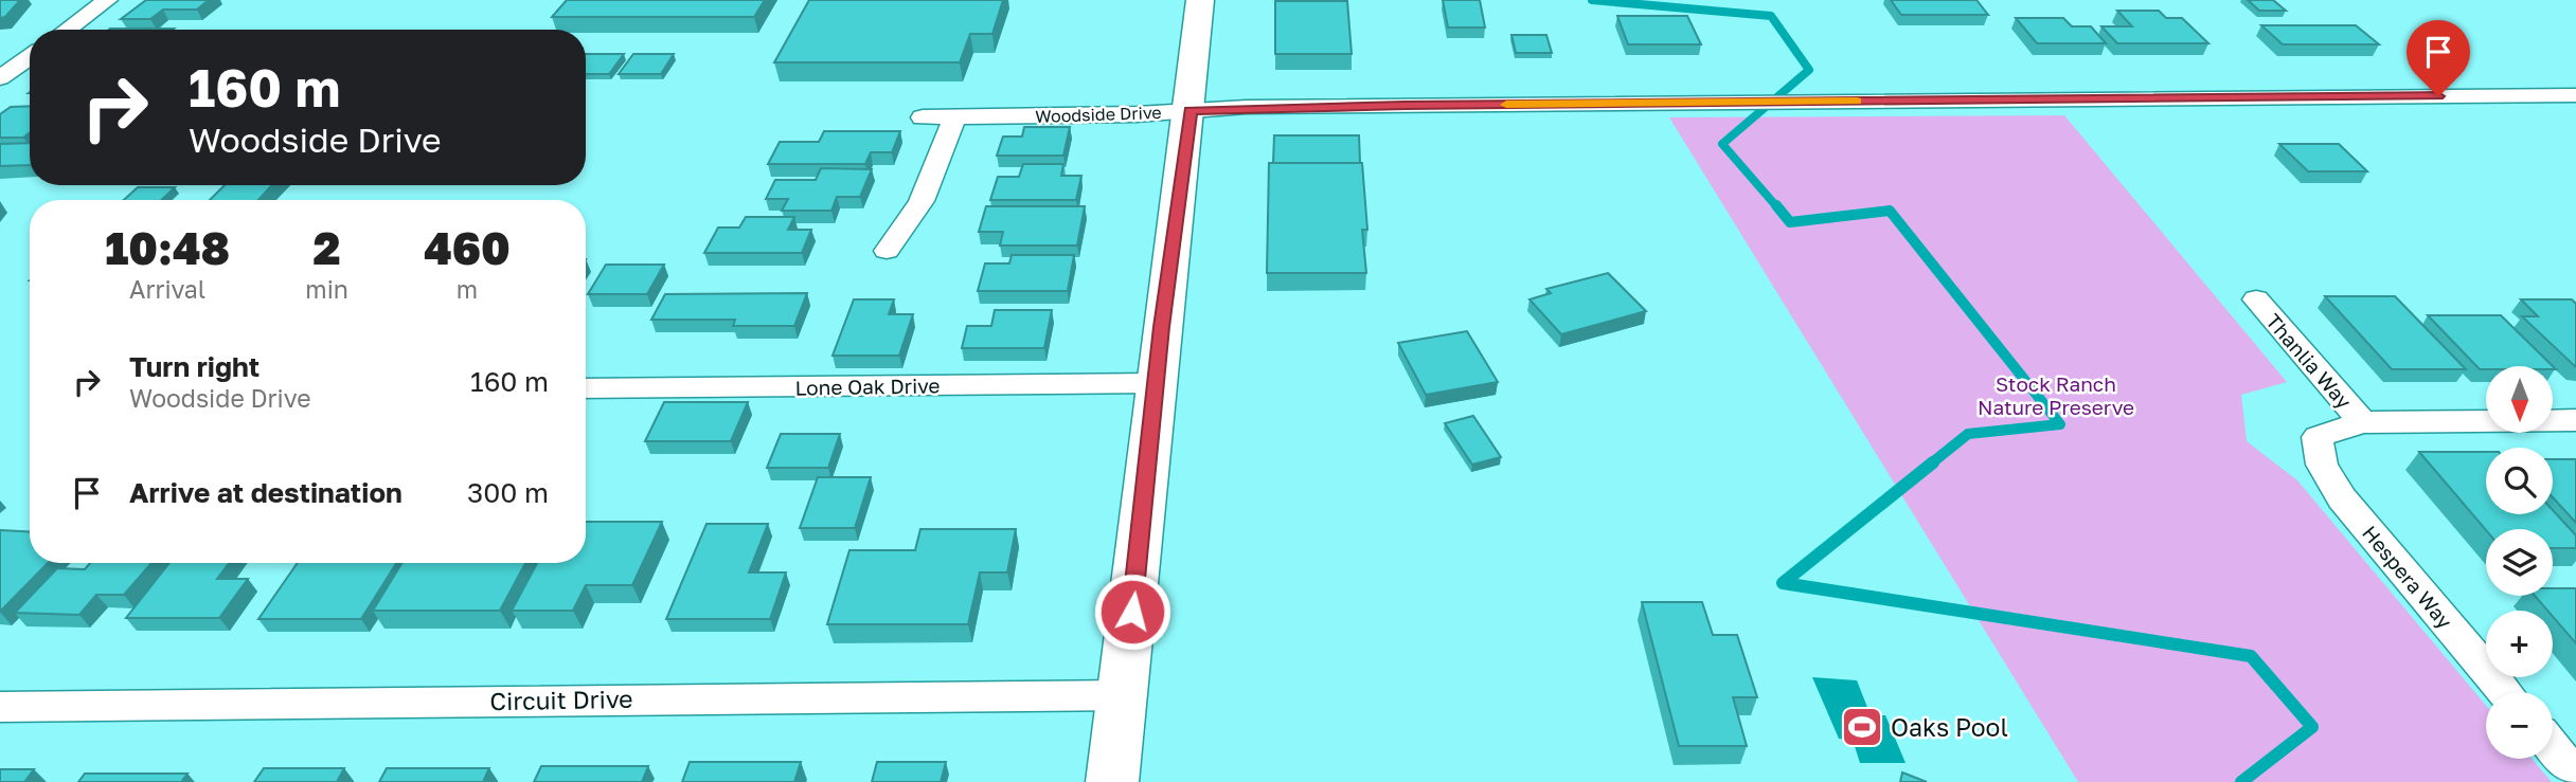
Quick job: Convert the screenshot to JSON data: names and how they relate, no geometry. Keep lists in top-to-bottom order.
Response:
{
  "streets": {
    "street": [
      "Woodside Drive",
      "Thanlia Way",
      "Lone Oak Drive",
      "Hespera Way",
      "Circuit Drive"
    ]
  },
  "crossings": [
    ["Thanlia Way", "Hespera Way"]
  ],
  "parks": ["Stock Ranch Nature Preserve"],
  "places": {
    "sports": ["Oaks Pool"]
  },
  "north": "bottom",
  "page": {
    "turn": ["160 m", "Woodside Drive"],
    "eta": [
      "10:48",
      "Arrival",
      "2",
      "min",
      "460",
      "m"
    ],
    "list": [
      {
        "name": "Turn right",
        "note": "Woodside Drive",
        "value": "160 m"
      },
      {
        "name": "Arrive at destination",
        "value": "300 m"
      }
    ],
    "map_buttons": ["+", "−"]
  }
}
